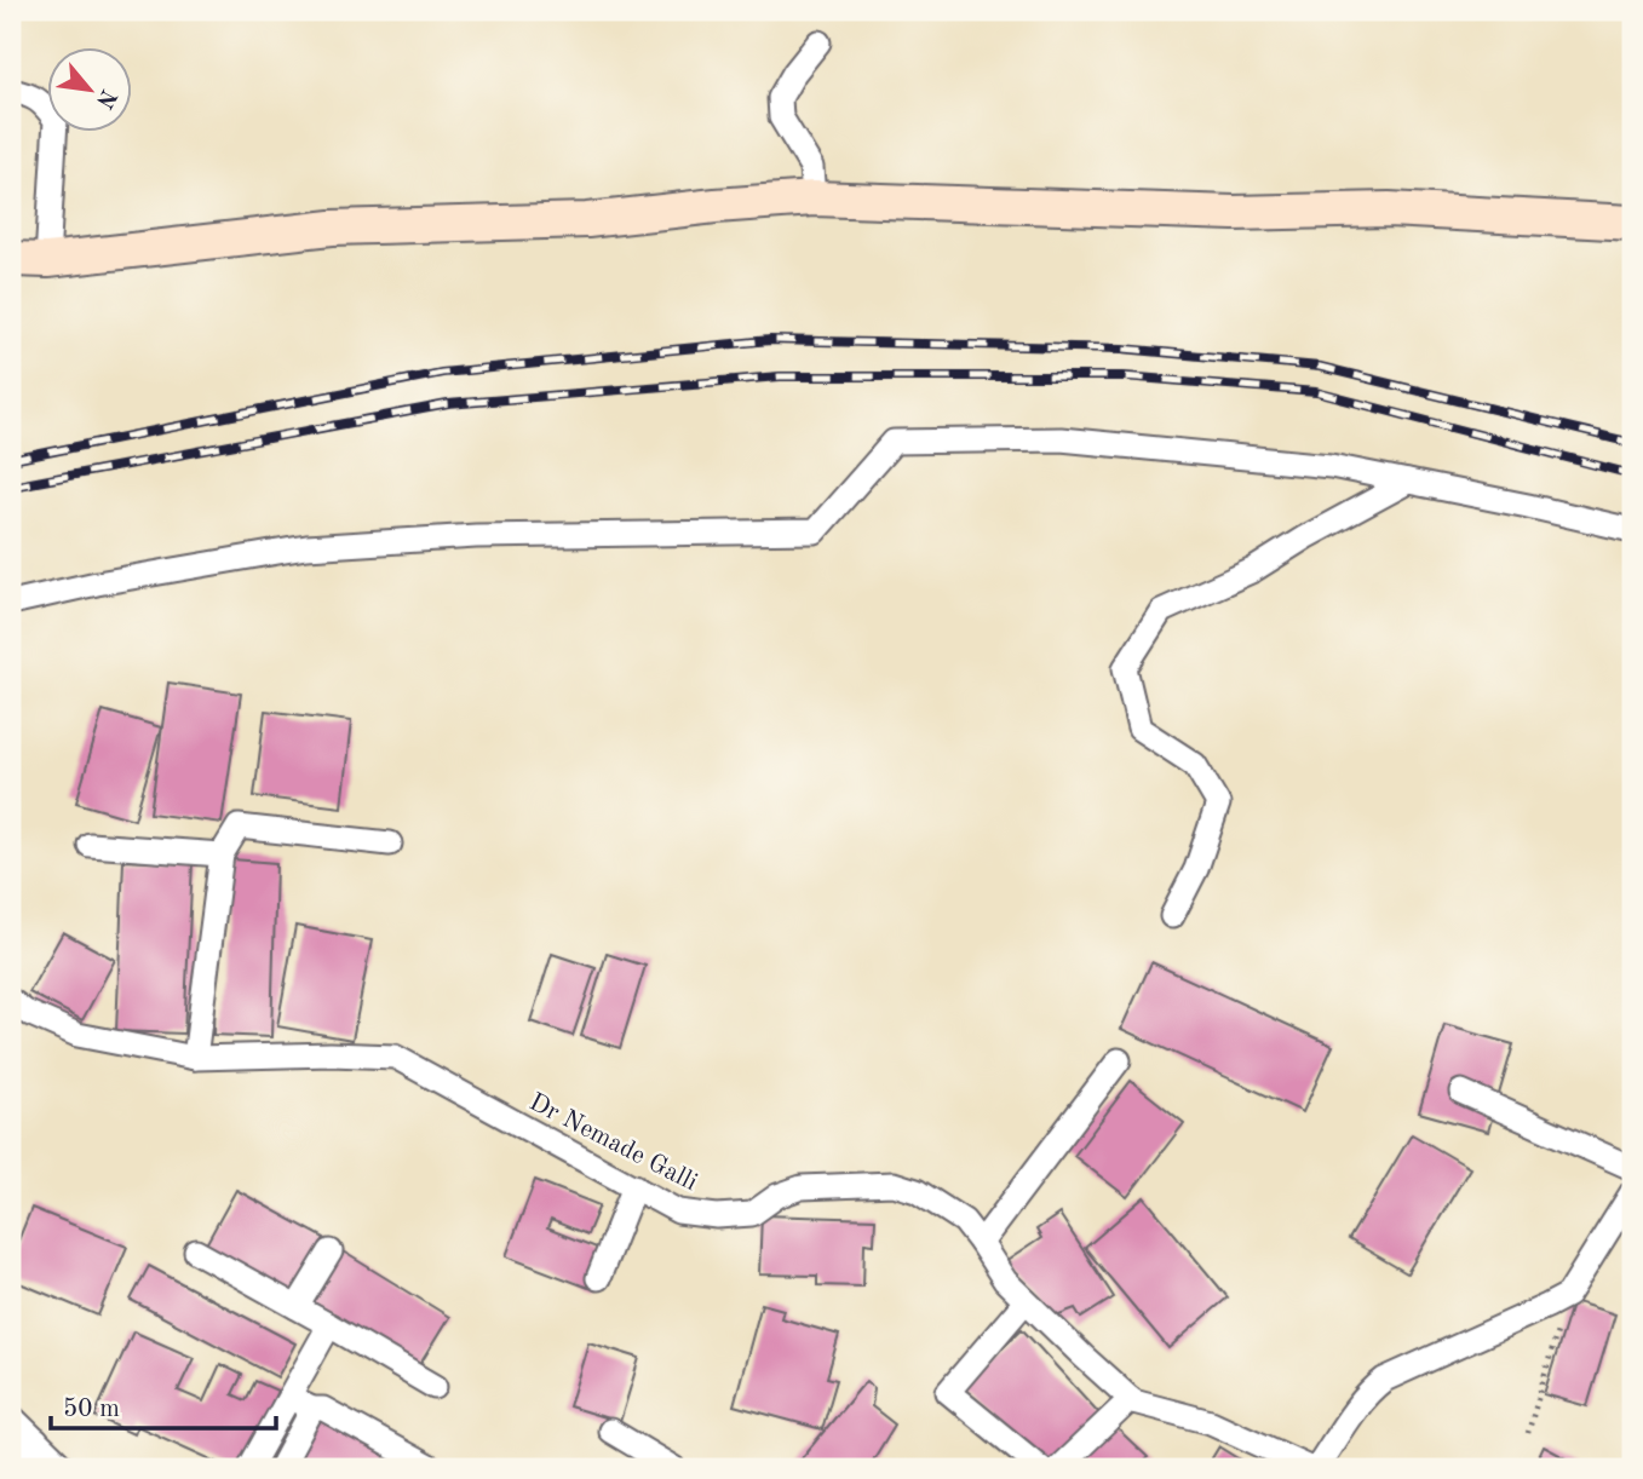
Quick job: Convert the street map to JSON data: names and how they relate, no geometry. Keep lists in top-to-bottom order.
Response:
{
  "streets": {
    "street": ["Dr Nemade Galli"]
  },
  "scale_bar": "50 m",
  "north": "bottom right"
}
